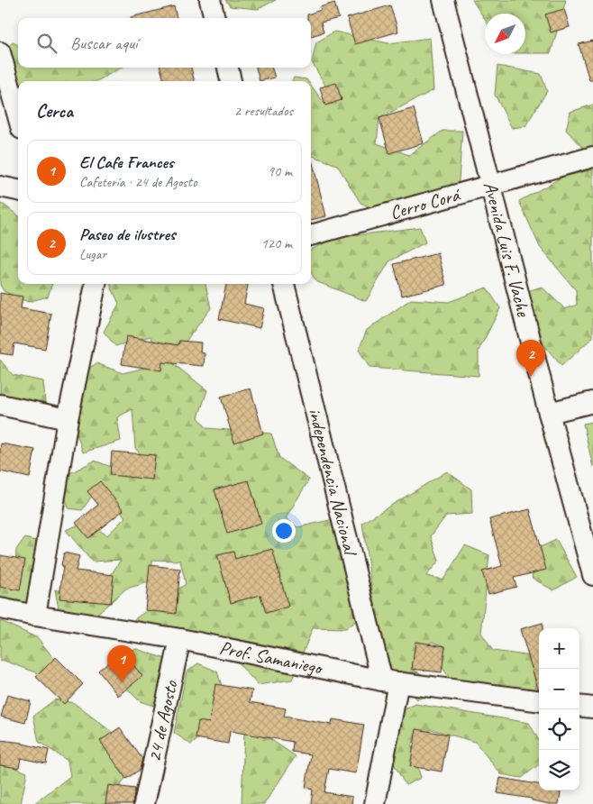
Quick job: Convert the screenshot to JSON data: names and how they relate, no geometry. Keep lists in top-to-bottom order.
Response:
{
  "streets": {
    "street": [
      "Cerro Corá",
      "Avenida Luis F. Vache",
      "independencia Nacional",
      "Prof. Samaniego",
      "24 de Agosto"
    ]
  },
  "crossings": [
    ["Cerro Corá", "Avenida Luis F. Vache"],
    ["independencia Nacional", "Prof. Samaniego"],
    ["Prof. Samaniego", "24 de Agosto"]
  ],
  "north": "bottom left",
  "page": {
    "search": "Buscar aquí",
    "heading": ["Cerca", "2 resultados"],
    "list": [
      {
        "mark": "1",
        "name": "El Cafe Frances",
        "note": "Cafetería · 24 de Agosto",
        "value": "90 m"
      },
      {
        "mark": "2",
        "name": "Paseo de ilustres",
        "note": "Lugar",
        "value": "120 m"
      }
    ],
    "pins": ["2", "1"],
    "map_buttons": ["+", "−"]
  }
}
